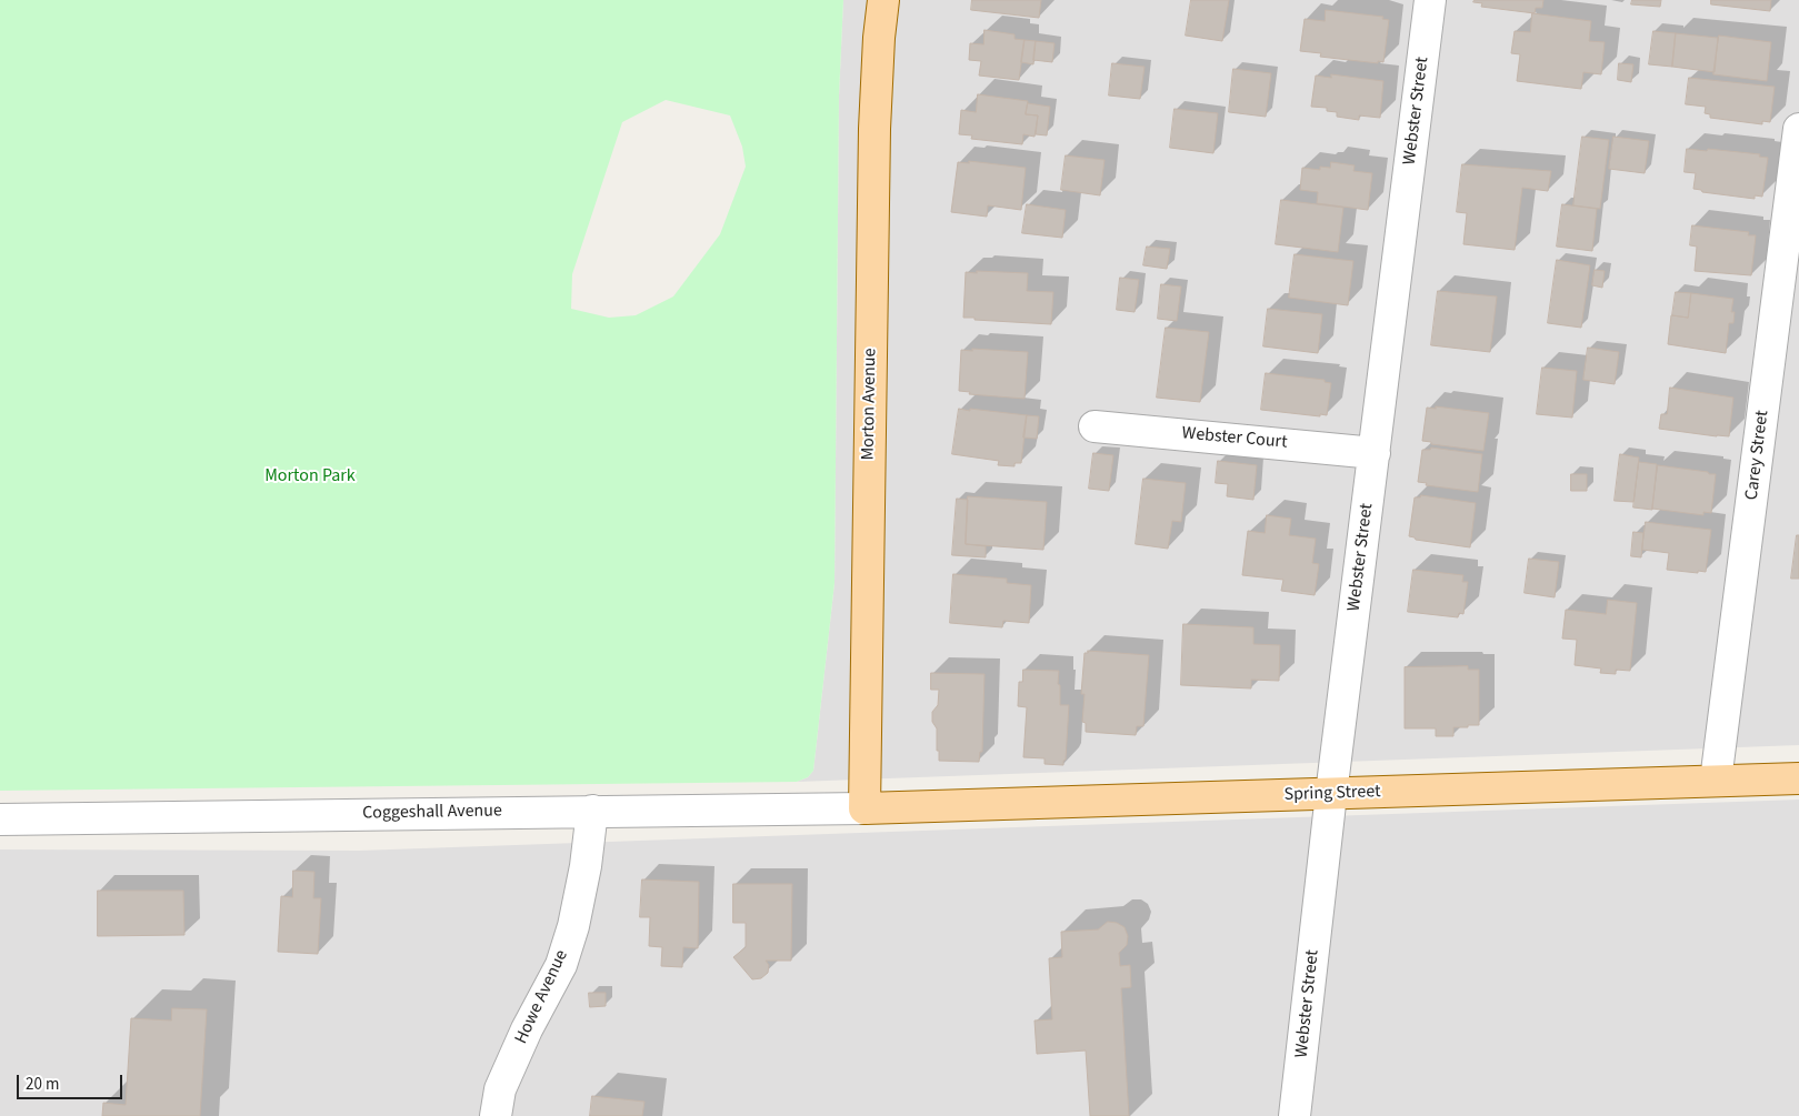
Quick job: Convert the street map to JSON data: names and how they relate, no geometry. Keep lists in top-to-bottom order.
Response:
{
  "streets": {
    "main road": ["Morton Avenue", "Spring Street"],
    "street": [
      "Webster Street",
      "Webster Court",
      "Carey Street",
      "Coggeshall Avenue",
      "Howe Avenue"
    ]
  },
  "crossings": [
    ["Webster Street", "Webster Court"],
    ["Webster Street", "Spring Street"],
    ["Morton Avenue", "Spring Street"],
    ["Morton Avenue", "Coggeshall Avenue"],
    ["Carey Street", "Spring Street"],
    ["Spring Street", "Coggeshall Avenue"],
    ["Coggeshall Avenue", "Howe Avenue"]
  ],
  "parks": ["Morton Park"],
  "scale_bar": "20 m"
}
